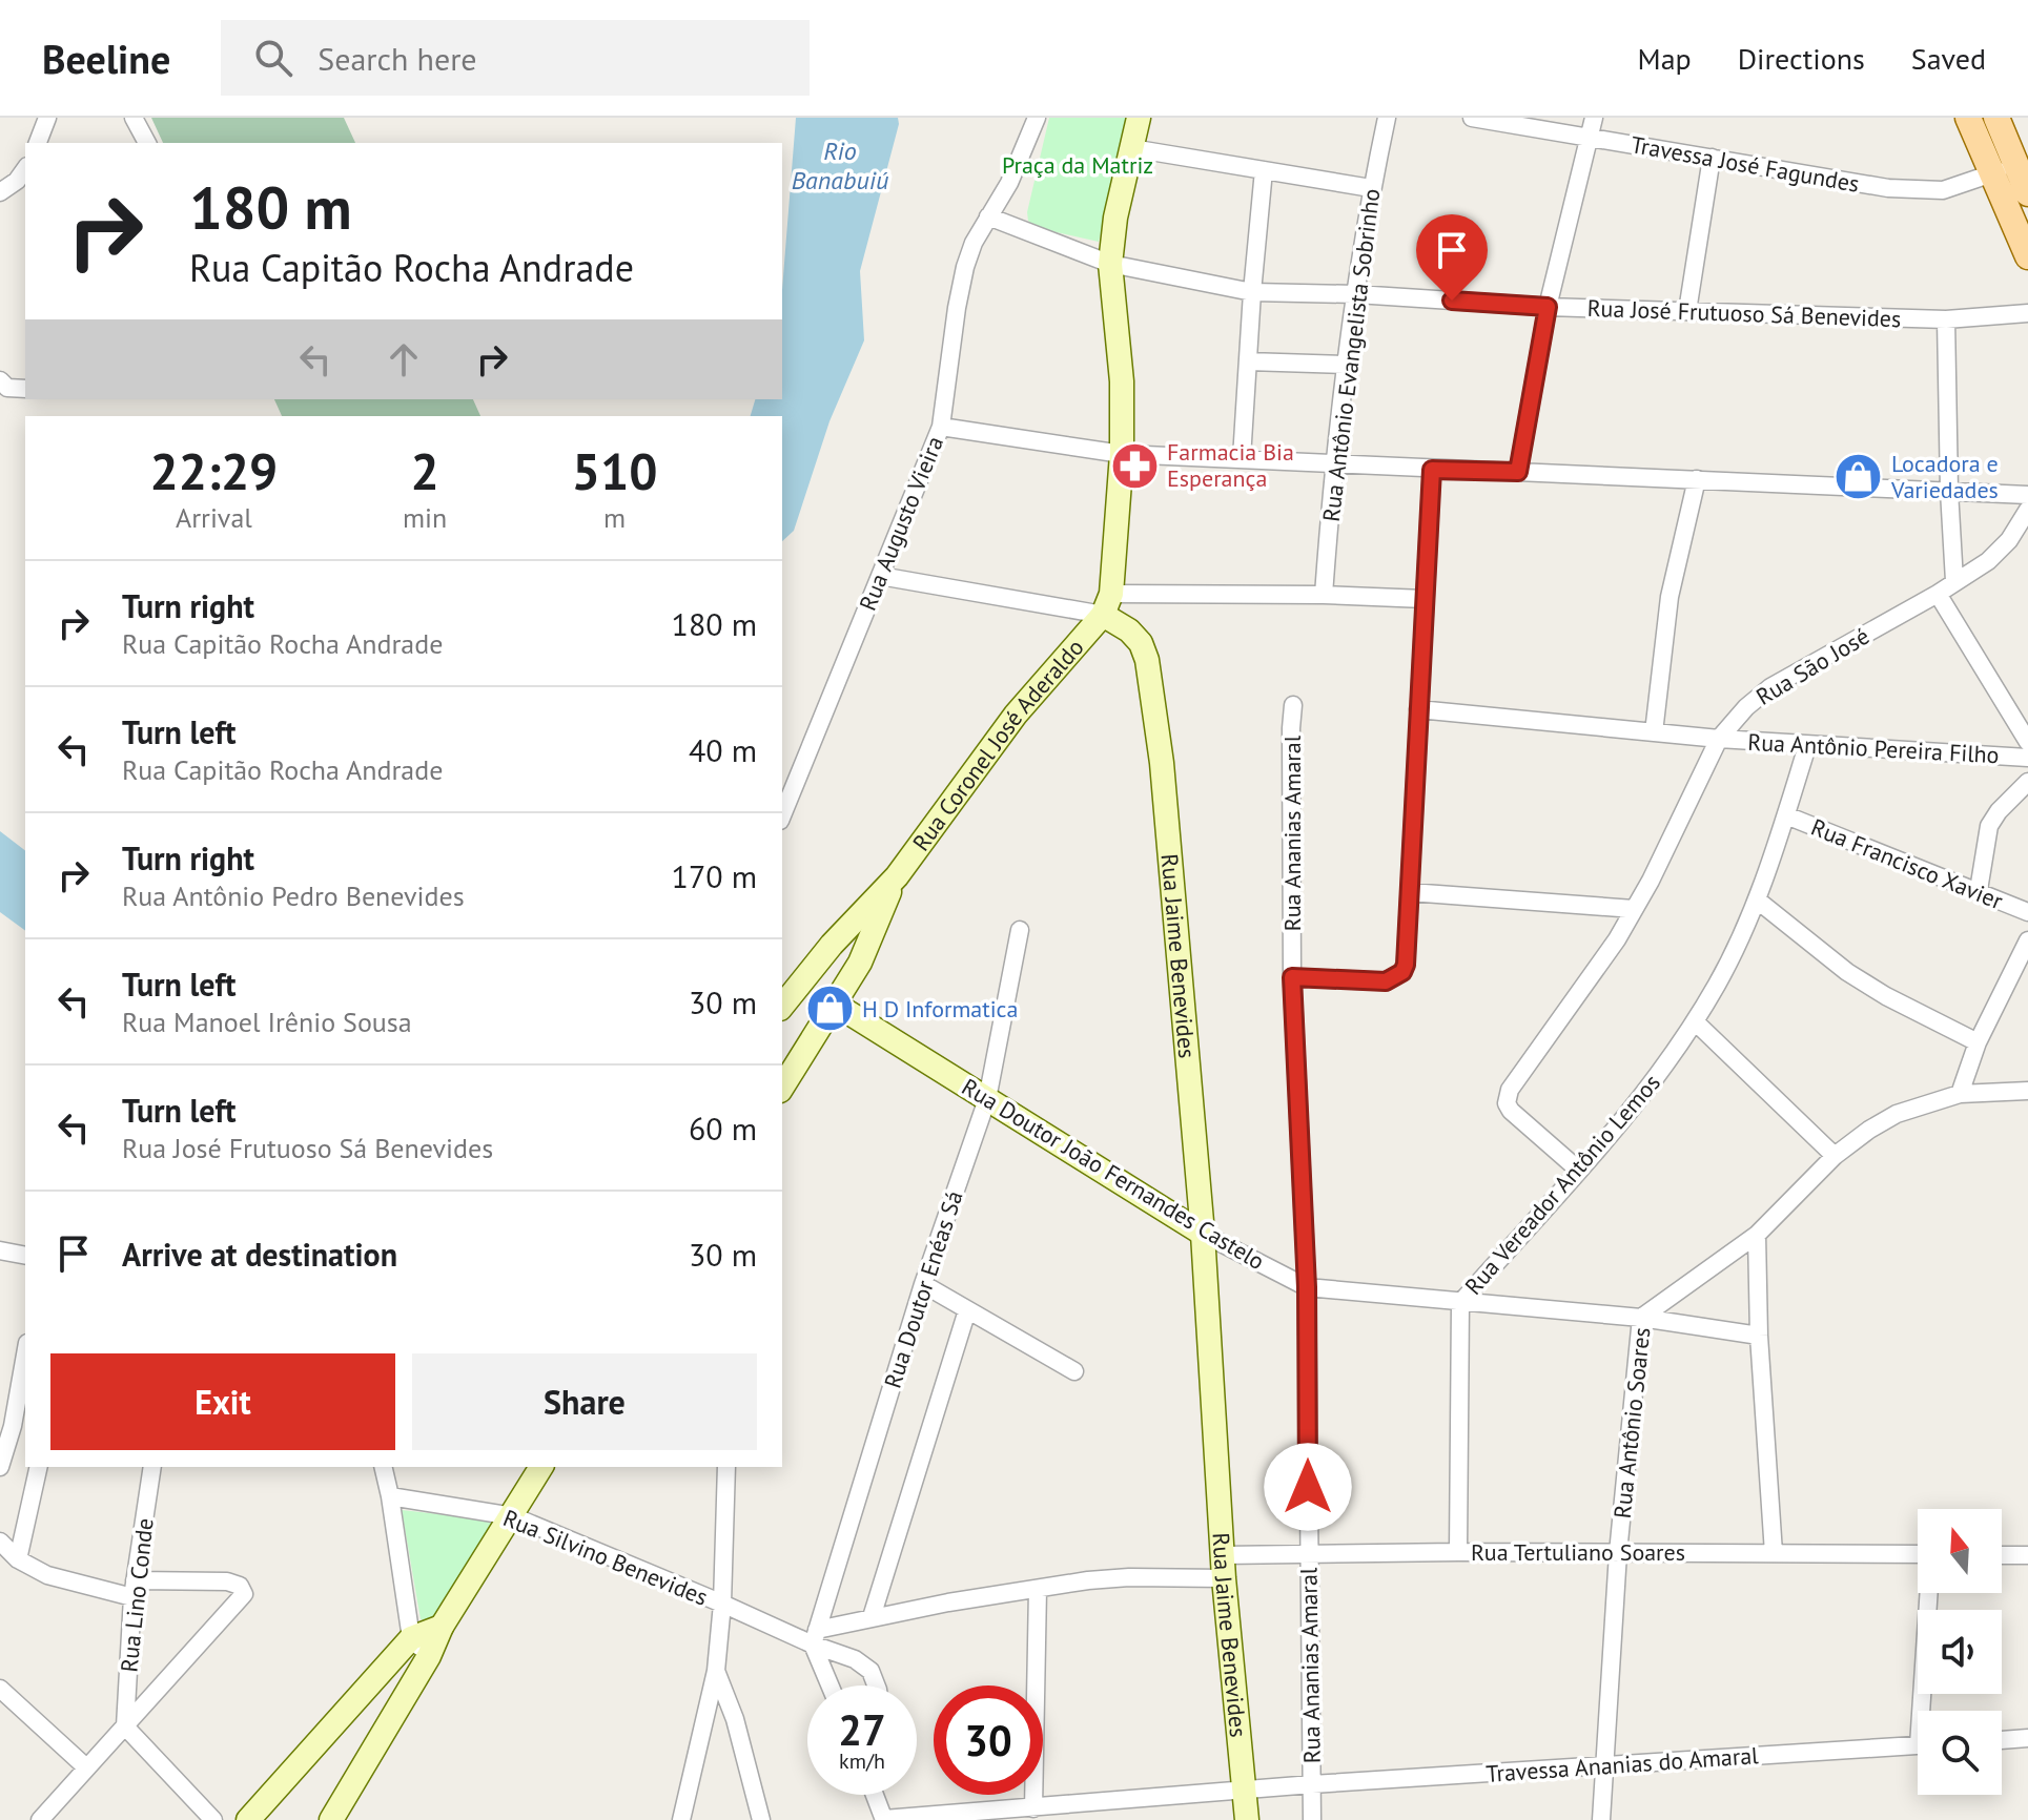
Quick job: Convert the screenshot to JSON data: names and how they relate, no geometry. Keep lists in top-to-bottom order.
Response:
{
  "streets": {
    "main road": ["Rua Coronel José Aderaldo", "Rua Jaime Benevides", "Rua Doutor João Fernandes Castelo"],
    "street": [
      "Travessa José Fagundes",
      "Rua José Frutuoso Sá Benevides",
      "Rua Antônio Evangelista Sobrinho",
      "Rua Augusto Vieira",
      "Rua São José",
      "Rua Antônio Pereira Filho",
      "Rua Ananias Amaral",
      "Rua Francisco Xavier",
      "Rua Vereador Antônio Lemos",
      "Rua Doutor Enéas Sá",
      "Rua Antônio Soares",
      "Rua Tertuliano Soares",
      "Rua Silvino Benevides",
      "Rua Lino Conde",
      "Travessa Ananias do Amaral"
    ]
  },
  "crossings": [
    ["Rua José Frutuoso Sá Benevides", "Rua Antônio Evangelista Sobrinho"],
    ["Rua José Frutuoso Sá Benevides", "Rua Augusto Vieira"],
    ["Rua São José", "Rua Antônio Pereira Filho"],
    ["Rua São José", "Rua Vereador Antônio Lemos"],
    ["Rua Coronel José Aderaldo", "Rua Jaime Benevides"],
    ["Rua Coronel José Aderaldo", "Rua Doutor João Fernandes Castelo"],
    ["Rua Antônio Pereira Filho", "Rua Vereador Antônio Lemos"],
    ["Rua Ananias Amaral", "Rua Doutor João Fernandes Castelo"],
    ["Rua Ananias Amaral", "Rua Tertuliano Soares"],
    ["Rua Ananias Amaral", "Travessa Ananias do Amaral"],
    ["Rua Francisco Xavier", "Rua Vereador Antônio Lemos"],
    ["Rua Jaime Benevides", "Rua Doutor João Fernandes Castelo"],
    ["Rua Jaime Benevides", "Rua Tertuliano Soares"],
    ["Rua Jaime Benevides", "Travessa Ananias do Amaral"],
    ["Rua Doutor João Fernandes Castelo", "Rua Vereador Antônio Lemos"],
    ["Rua Doutor João Fernandes Castelo", "Rua Doutor Enéas Sá"],
    ["Rua Doutor João Fernandes Castelo", "Rua Antônio Soares"],
    ["Rua Doutor Enéas Sá", "Rua Silvino Benevides"],
    ["Rua Antônio Soares", "Rua Tertuliano Soares"],
    ["Rua Antônio Soares", "Travessa Ananias do Amaral"]
  ],
  "water": ["Rio Banabuiú"],
  "parks": ["Praça da Matriz"],
  "places": {
    "pharmacy": ["Farmacia Bia Esperança"],
    "shop": ["Locadora e Variedades", "H D Informatica"]
  },
  "north": "top",
  "page": {
    "header": "Beeline",
    "search": "Search here",
    "nav": ["Map", "Directions", "Saved"],
    "turn": ["180 m", "Rua Capitão Rocha Andrade"],
    "eta": [
      "22:29",
      "Arrival",
      "2",
      "min",
      "510",
      "m"
    ],
    "list": [
      {
        "name": "Turn right",
        "note": "Rua Capitão Rocha Andrade",
        "value": "180 m"
      },
      {
        "name": "Turn left",
        "note": "Rua Capitão Rocha Andrade",
        "value": "40 m"
      },
      {
        "name": "Turn right",
        "note": "Rua Antônio Pedro Benevides",
        "value": "170 m"
      },
      {
        "name": "Turn left",
        "note": "Rua Manoel Irênio Sousa",
        "value": "30 m"
      },
      {
        "name": "Turn left",
        "note": "Rua José Frutuoso Sá Benevides",
        "value": "60 m"
      },
      {
        "name": "Arrive at destination",
        "value": "30 m"
      }
    ],
    "buttons": ["Exit", "Share"],
    "speed": "27 km/h",
    "limit": "30"
  }
}
